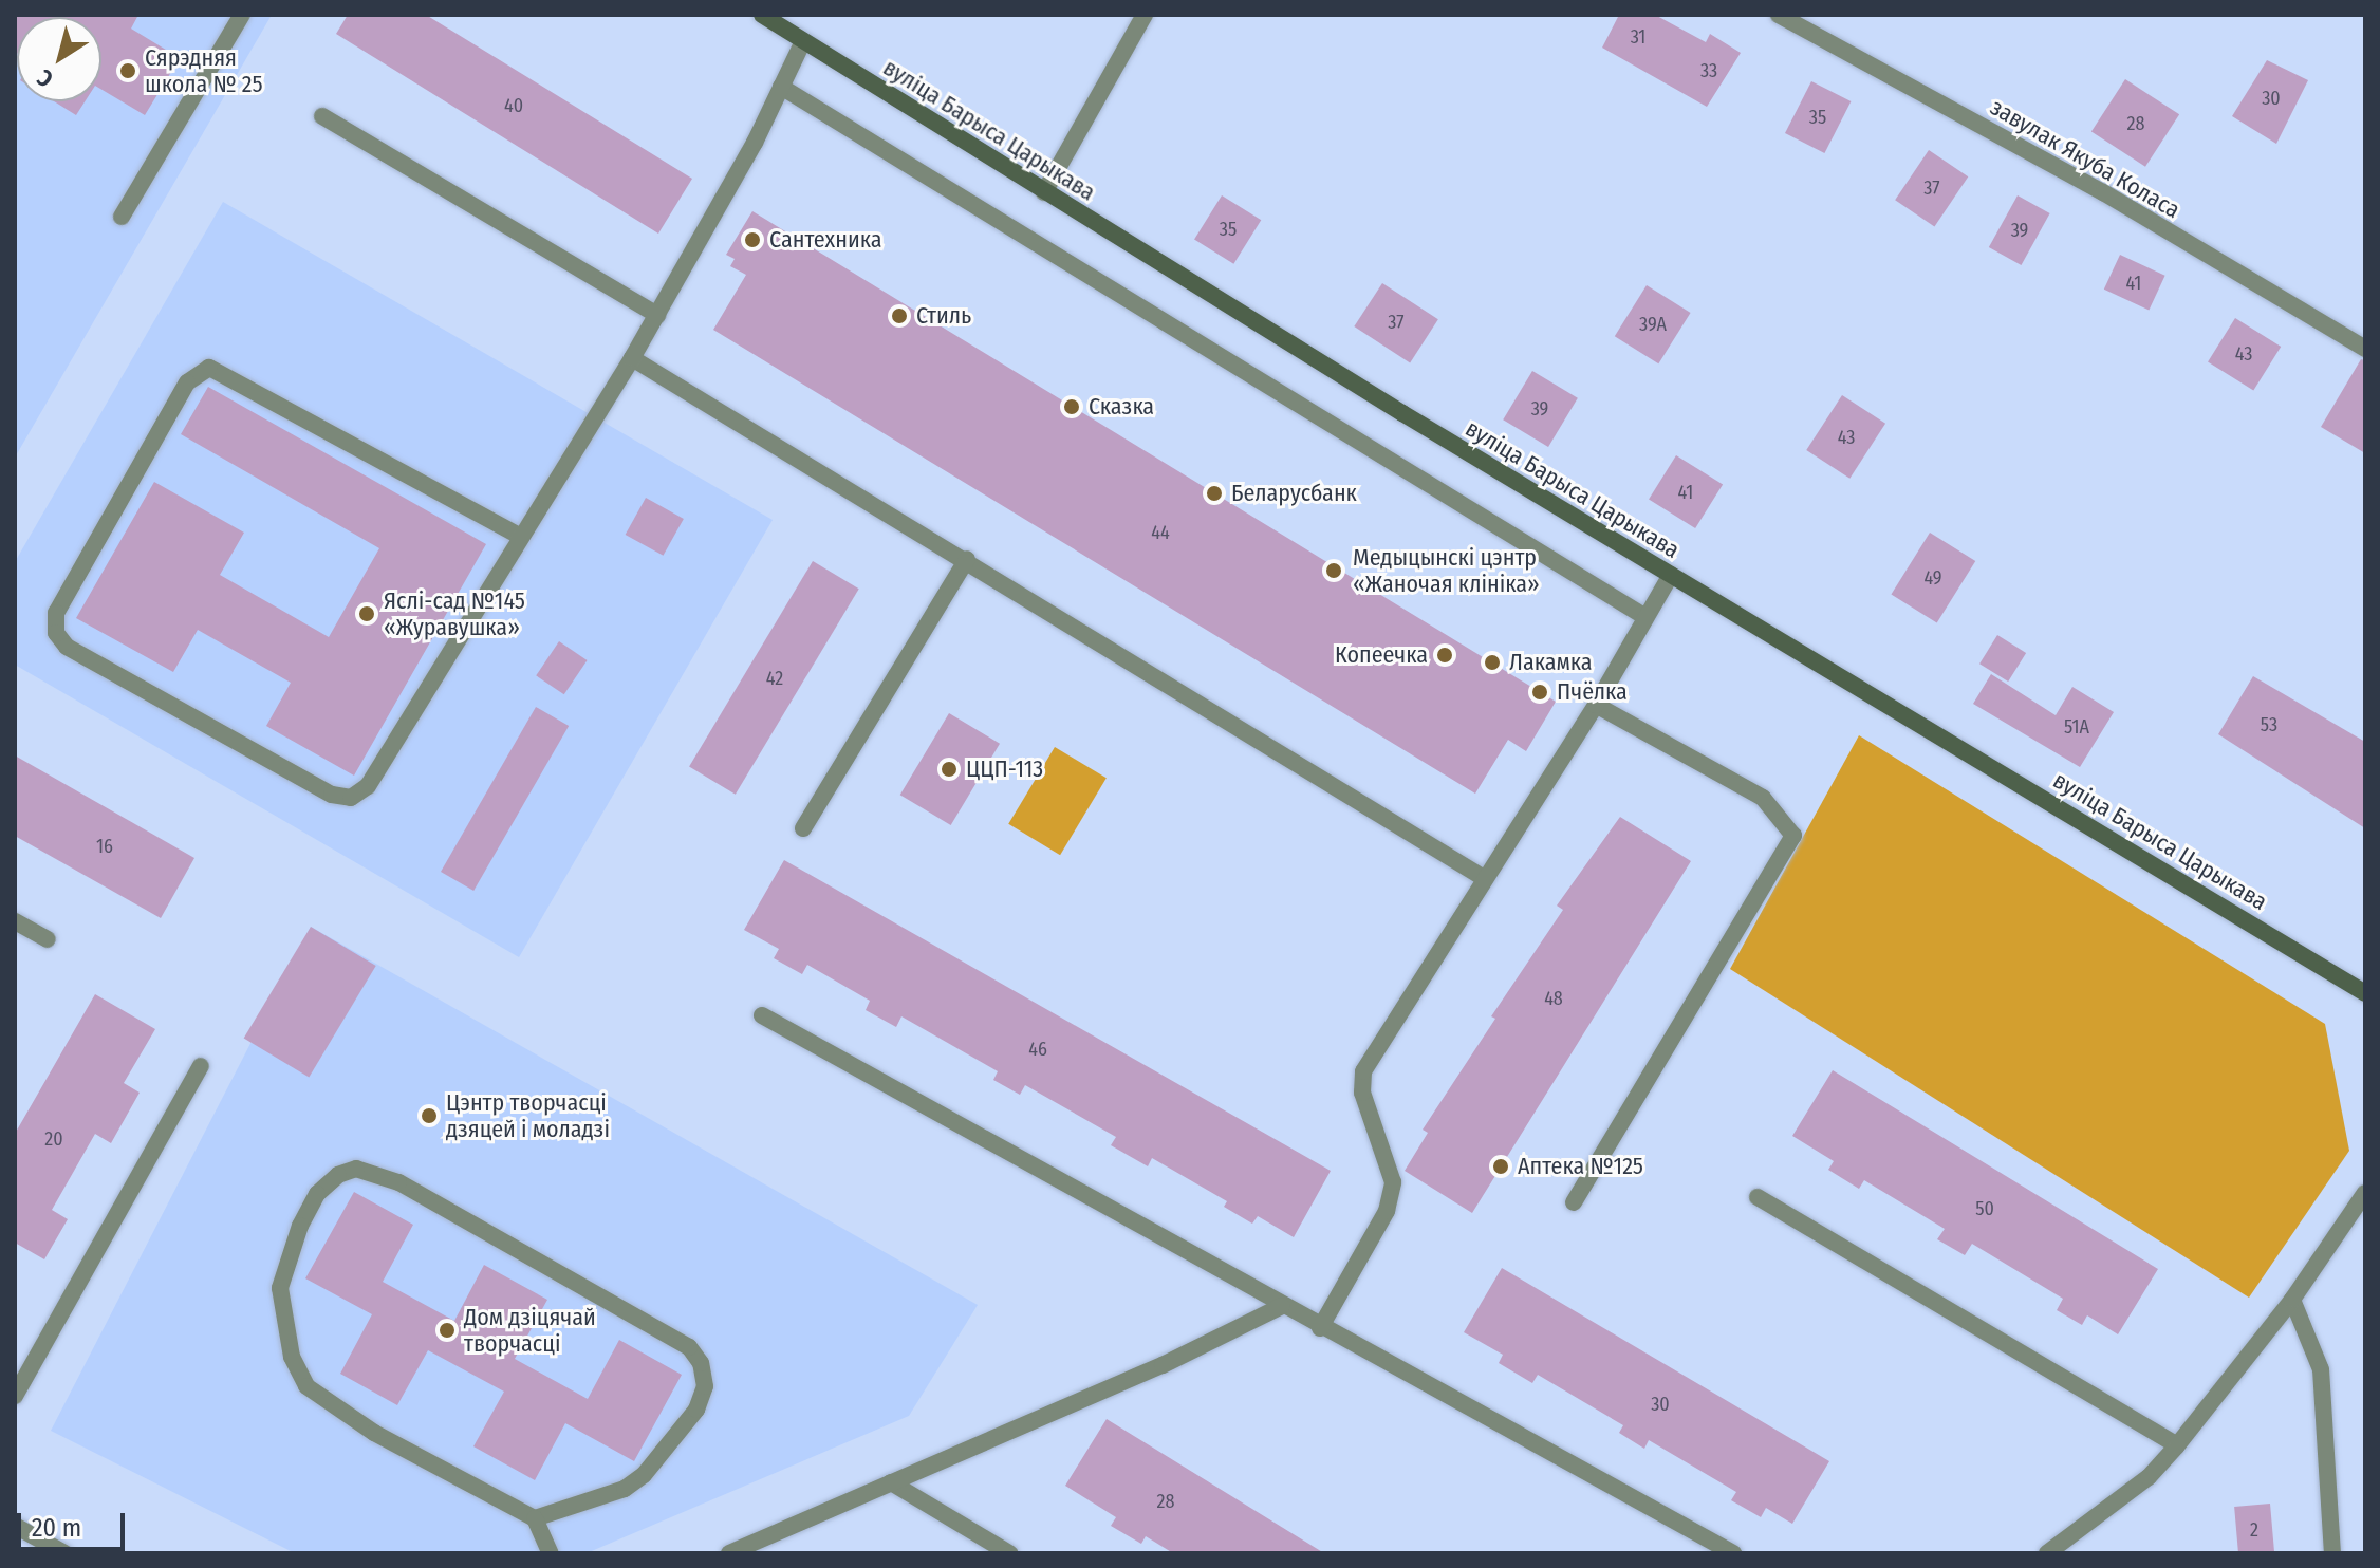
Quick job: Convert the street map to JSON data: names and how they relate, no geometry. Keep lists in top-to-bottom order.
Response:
{
  "streets": {
    "main road": ["вуліца Барыса Царыкава"],
    "street": ["завулак Якуба Коласа"]
  },
  "places": [
    "Сярэдняя школа № 25",
    "Сантехника",
    "Стиль",
    "Сказка",
    "Беларусбанк",
    "Медыцынскі цэнтр «Жаночая клініка»",
    "Яслі-сад №145 «Журавушка»",
    "Копеечка",
    "Лакамка",
    "Пчёлка",
    "ЦЦП-113",
    "Цэнтр творчасці дзяцей і моладзі",
    "Аптека №125",
    "Дом дзіцячай творчасці"
  ],
  "house_numbers": [
    "31",
    "33",
    "30",
    "40",
    "35",
    "28",
    "37",
    "35",
    "39",
    "41",
    "37",
    "39А",
    "43",
    "39",
    "43",
    "41",
    "44",
    "49",
    "42",
    "53",
    "51А",
    "16",
    "48",
    "46",
    "20",
    "50",
    "30",
    "28",
    "2"
  ],
  "scale_bar": "20 m",
  "north": "bottom left"
}
